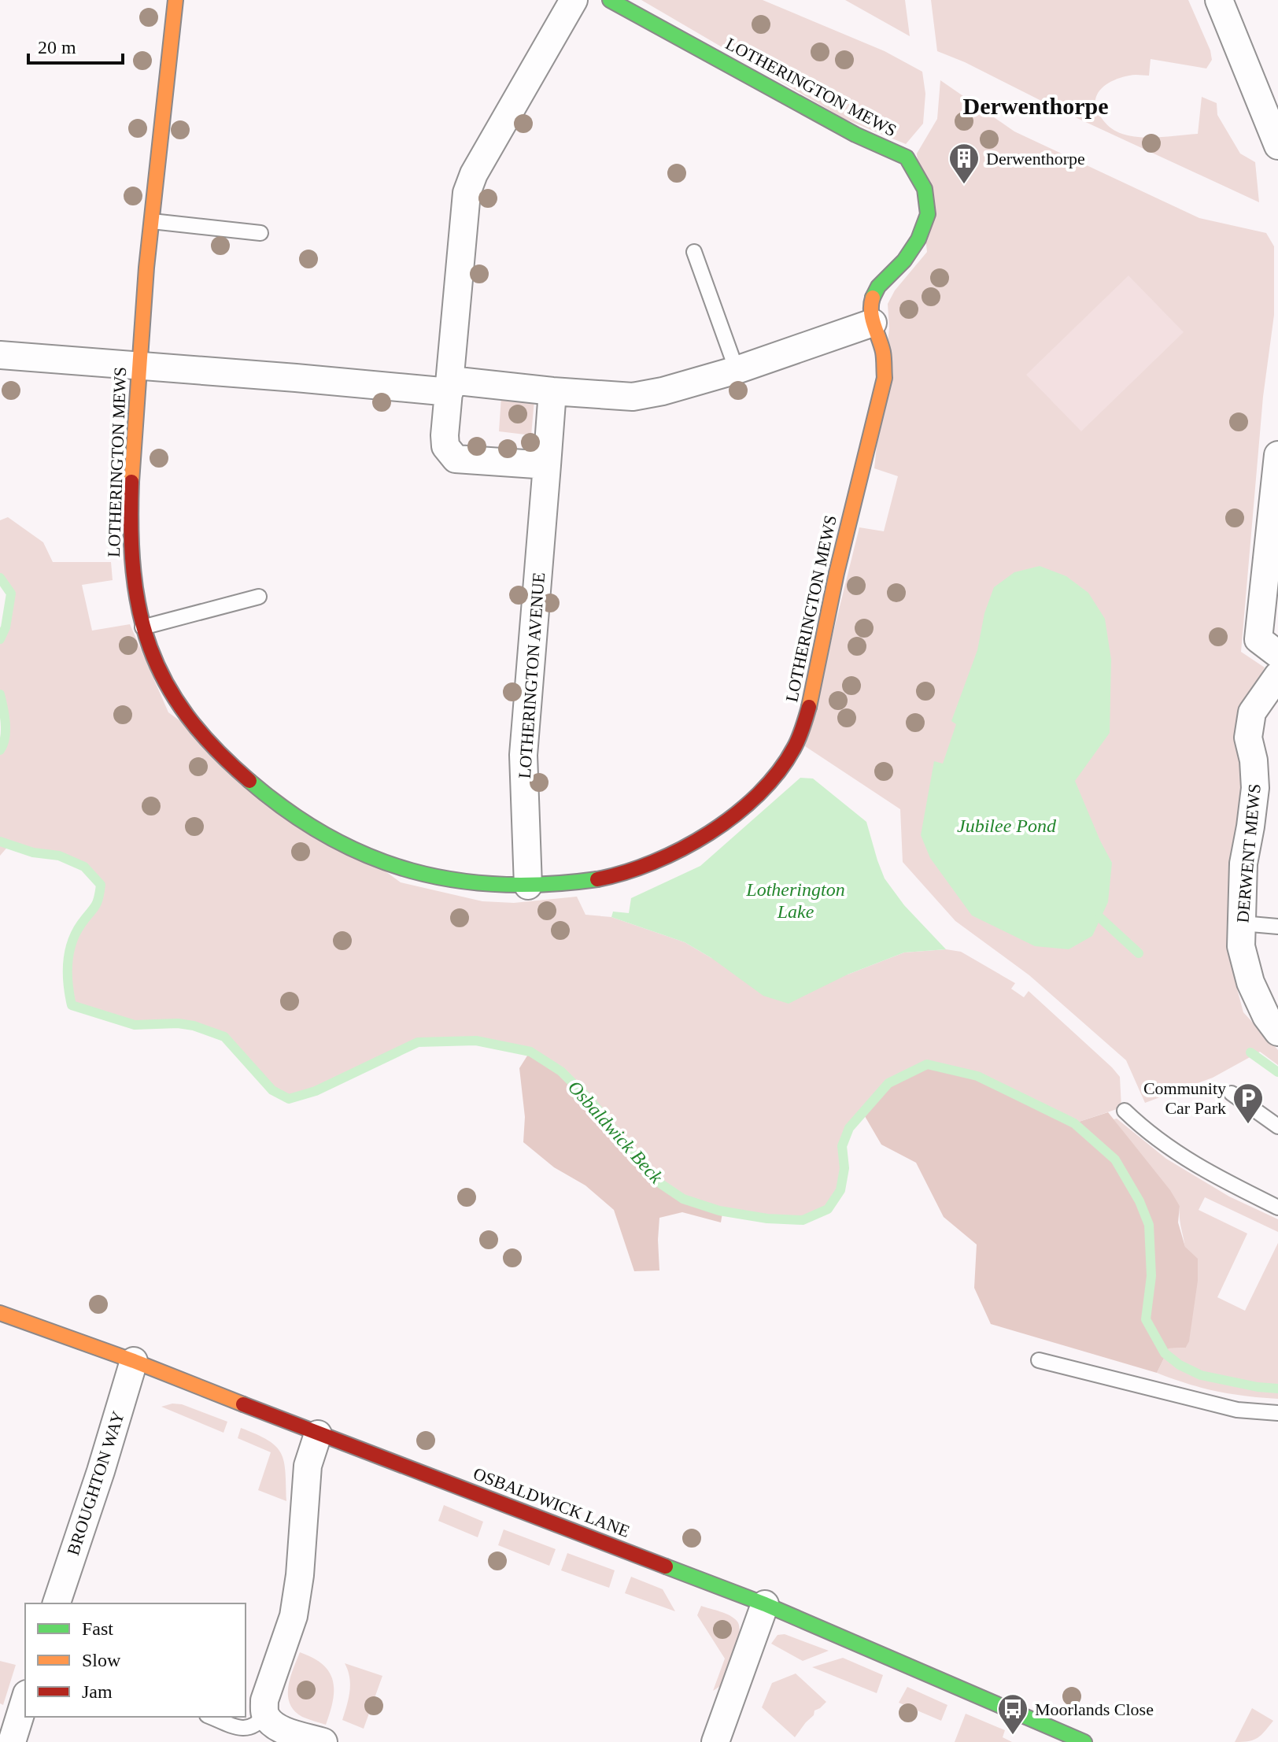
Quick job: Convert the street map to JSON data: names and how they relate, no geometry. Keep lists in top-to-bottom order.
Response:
{
  "streets": {
    "street": [
      "LOTHERINGTON MEWS",
      "LOTHERINGTON AVENUE",
      "DERWENT MEWS",
      "BROUGHTON WAY",
      "OSBALDWICK LANE"
    ]
  },
  "crossings": [
    ["LOTHERINGTON MEWS", "LOTHERINGTON AVENUE"],
    ["BROUGHTON WAY", "OSBALDWICK LANE"]
  ],
  "districts": ["Derwenthorpe"],
  "water": ["Jubilee Pond", "Lotherington Lake", "Osbaldwick Beck"],
  "places": {
    "building": ["Derwenthorpe"],
    "parking": ["Community Car Park"],
    "bus stop": ["Moorlands Close"]
  },
  "legend": ["Fast", "Slow", "Jam"],
  "scale_bar": "20 m"
}
